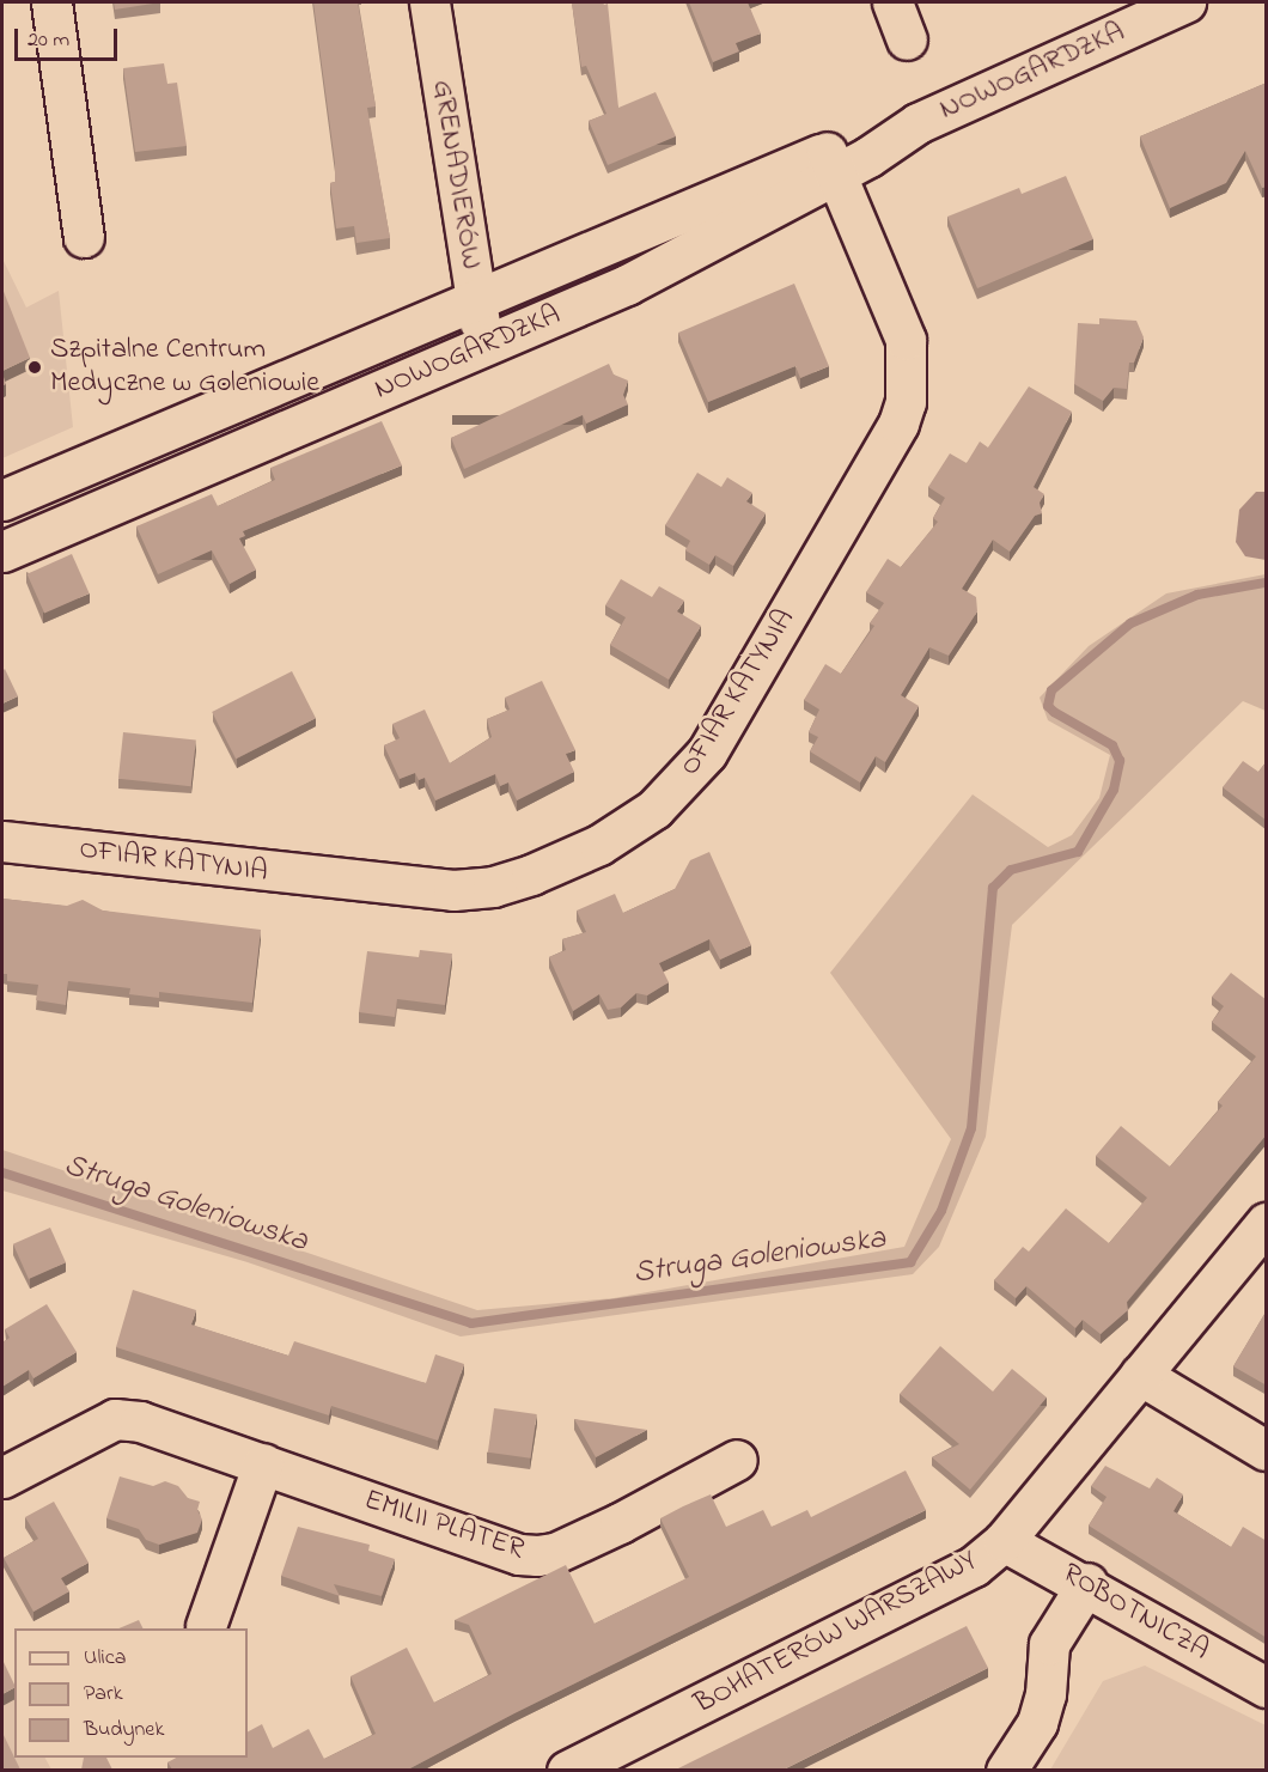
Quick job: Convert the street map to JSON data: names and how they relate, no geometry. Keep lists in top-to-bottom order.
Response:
{
  "streets": {
    "street": [
      "NOWOGARDZKA",
      "GRENADIERÓW",
      "OFIAR KATYNIA",
      "EMILII PLATER",
      "ROBOTNICZA",
      "BOHATERÓW WARSZAWY"
    ]
  },
  "crossings": [
    ["NOWOGARDZKA", "GRENADIERÓW"],
    ["NOWOGARDZKA", "OFIAR KATYNIA"],
    ["ROBOTNICZA", "BOHATERÓW WARSZAWY"]
  ],
  "water": ["Struga Goleniowska"],
  "places": ["Szpitalne Centrum Medyczne w Goleniowie"],
  "legend": ["Ulica", "Park", "Budynek"],
  "scale_bar": "20 m"
}
